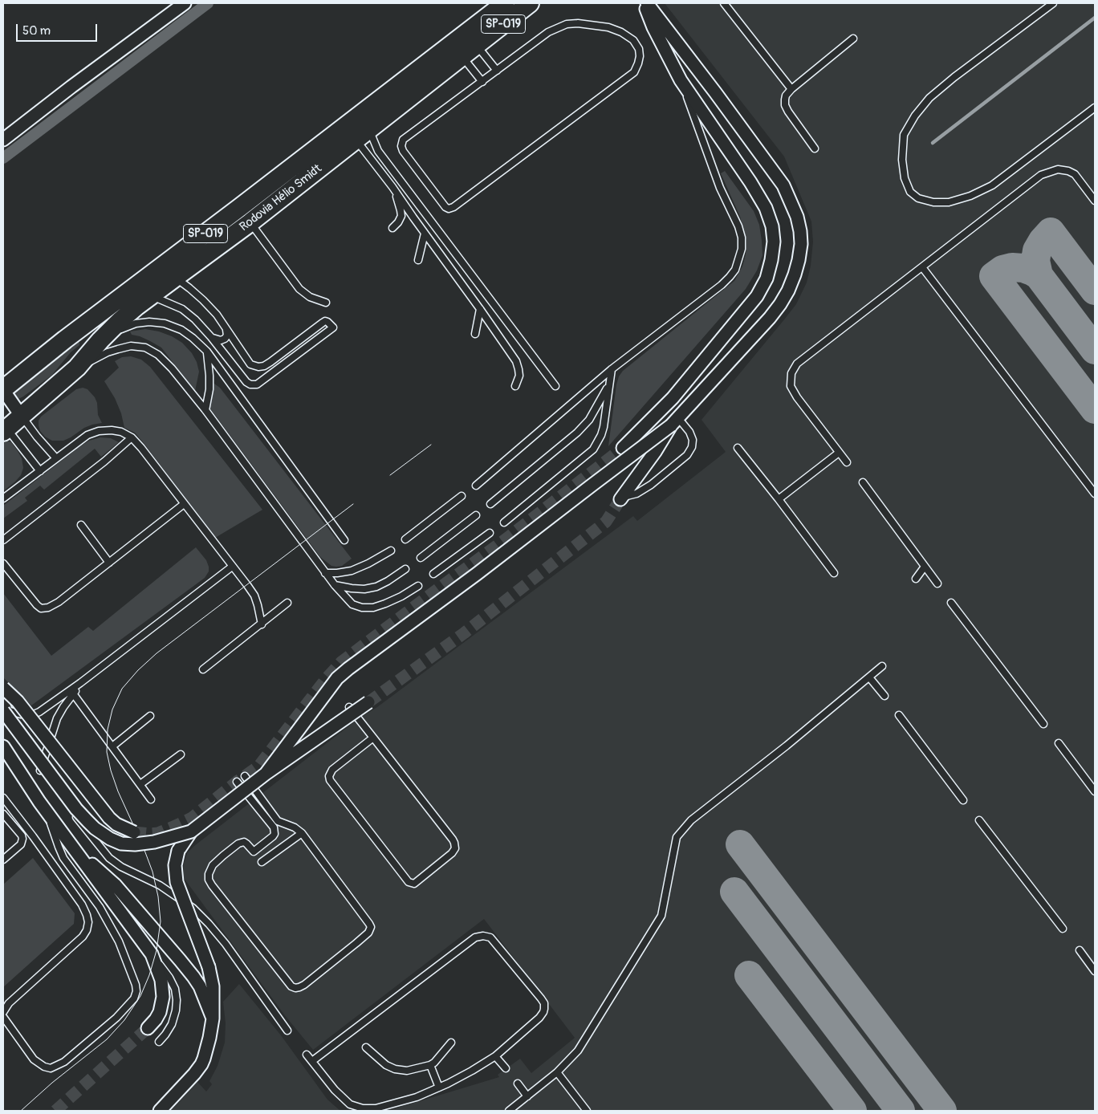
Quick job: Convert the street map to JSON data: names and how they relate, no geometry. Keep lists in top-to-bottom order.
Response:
{
  "streets": {
    "main road": ["SP-019", "Rodovia Hélio Smidt"]
  },
  "scale_bar": "50 m"
}
